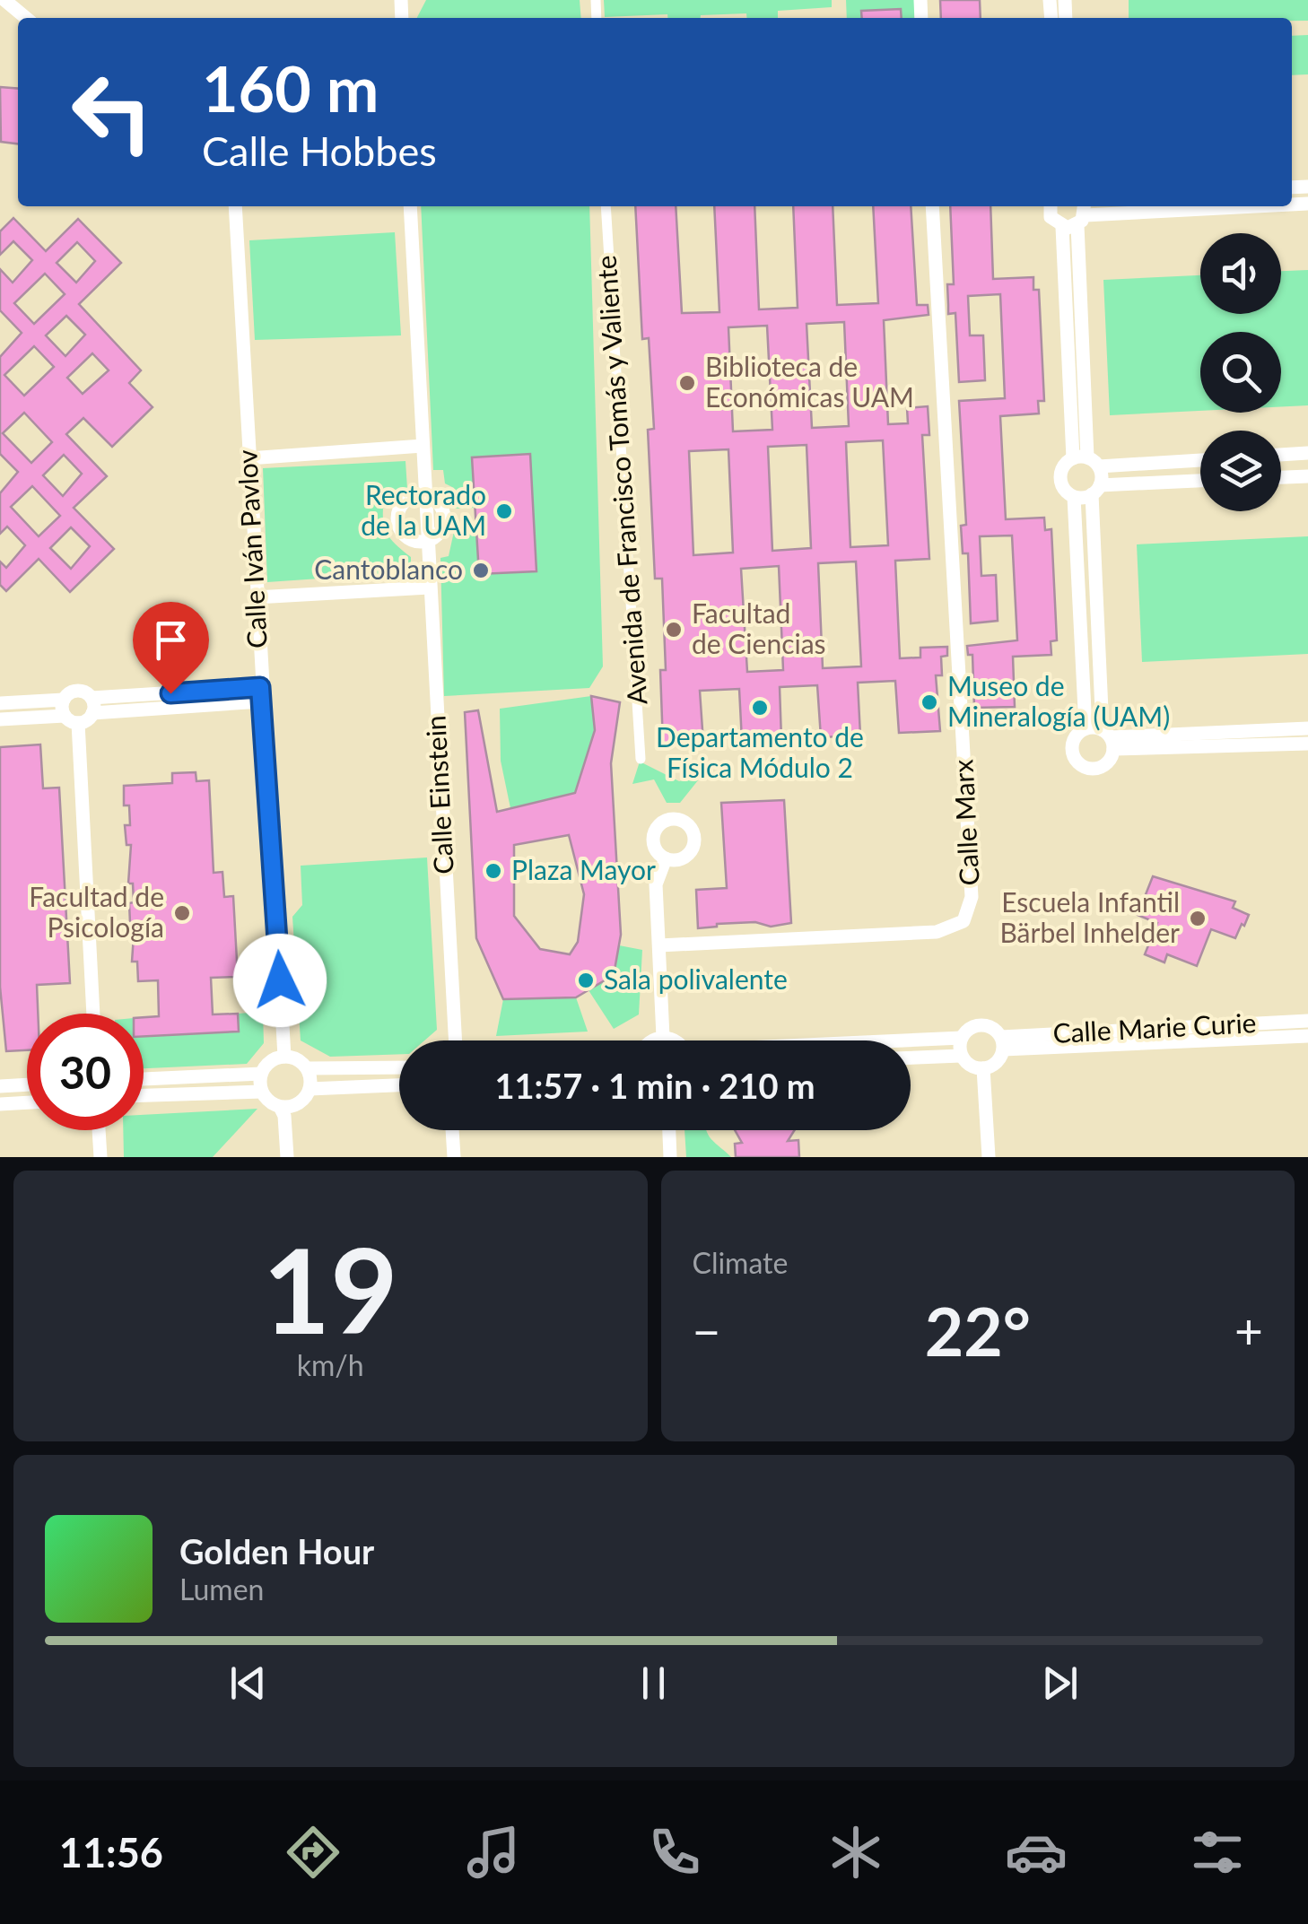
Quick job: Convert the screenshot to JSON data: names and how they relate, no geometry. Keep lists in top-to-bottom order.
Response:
{
  "streets": {
    "street": [
      "Avenida de Francisco Tomás y Valiente",
      "Calle Iván Pavlov",
      "Calle Einstein",
      "Calle Marx",
      "Calle Marie Curie"
    ]
  },
  "places": [
    "Biblioteca de Económicas UAM",
    "Rectorado de la UAM",
    "Cantoblanco",
    "Facultad de Ciencias",
    "Museo de Mineralogía (UAM)",
    "Departamento de Física Módulo 2",
    "Plaza Mayor",
    "Facultad de Psicología",
    "Escuela Infantil Bärbel Inhelder",
    "Sala polivalente"
  ],
  "page": {
    "turn": ["160 m", "Calle Hobbes"],
    "limit": "30",
    "trip": "11:57 · 1 min · 210 m",
    "tile": [
      ["19", "km/h"],
      "Climate"
    ],
    "heat": ["−", "22°", "+"],
    "song": ["Golden Hour", "Lumen"],
    "tabs": "11:56"
  }
}
